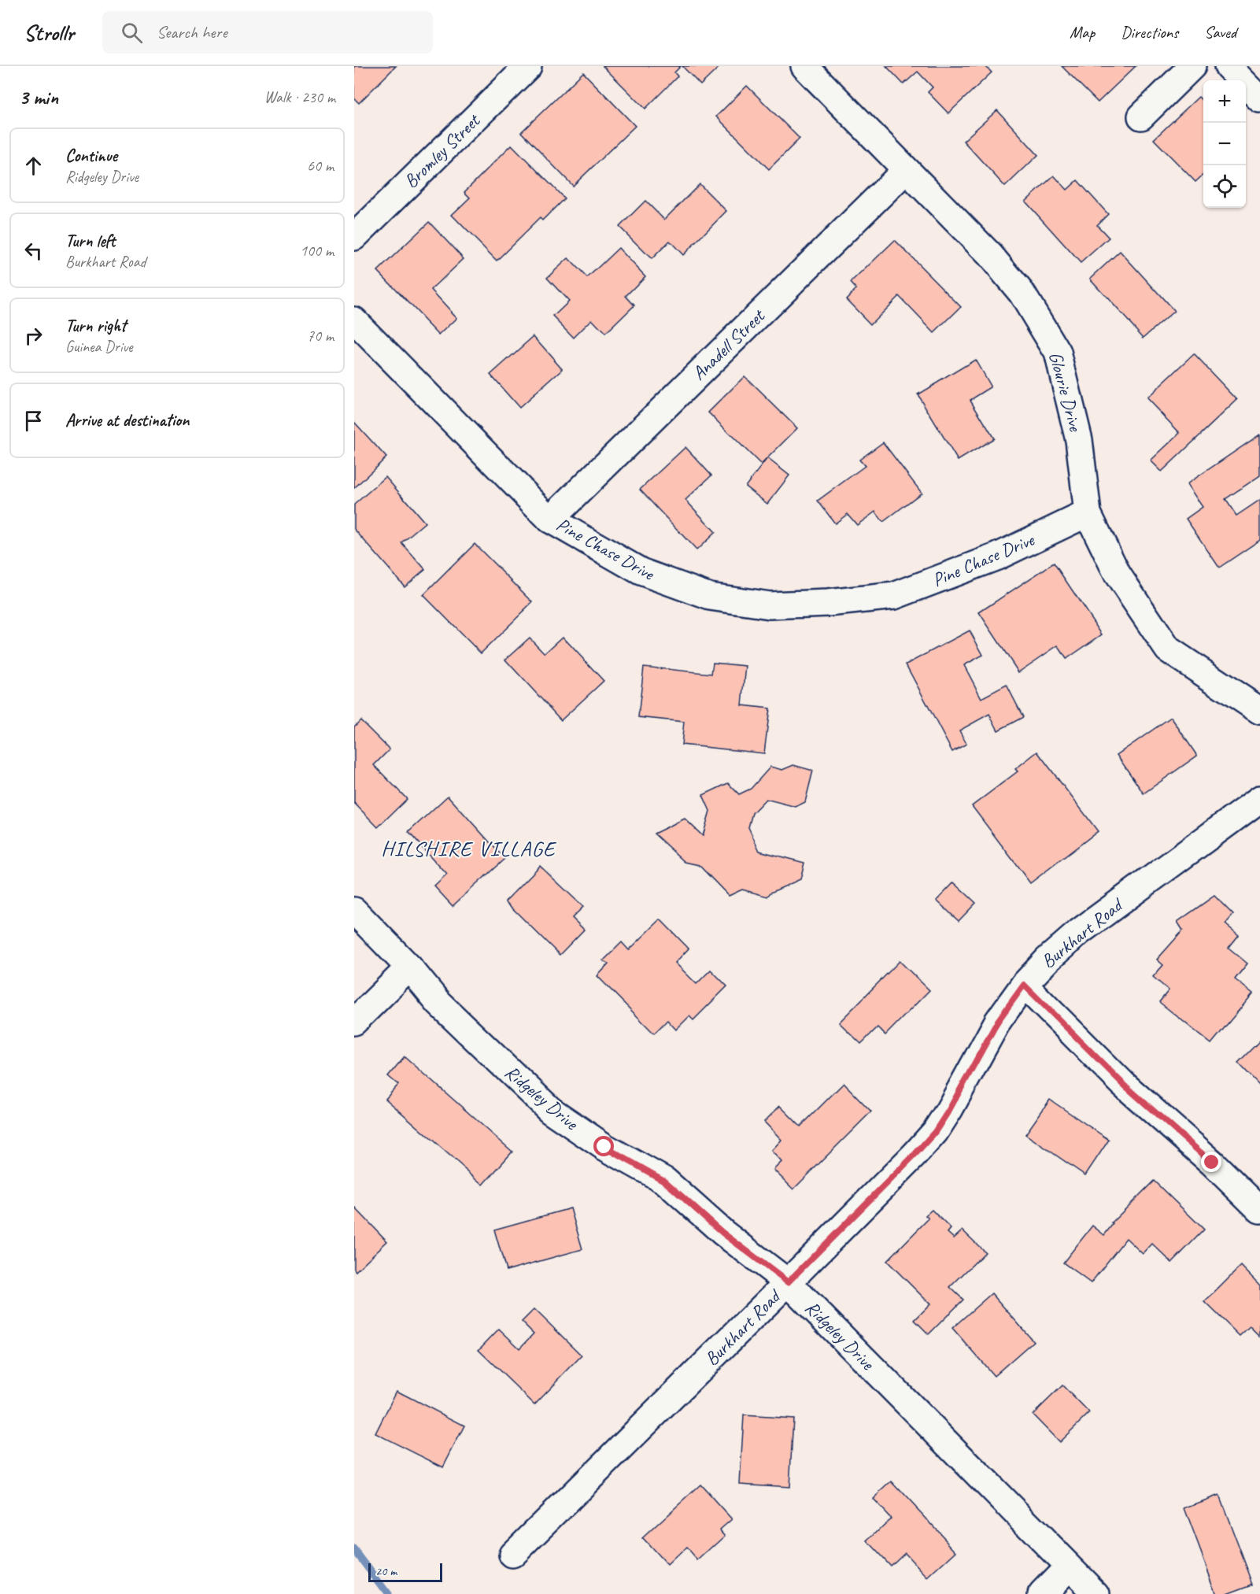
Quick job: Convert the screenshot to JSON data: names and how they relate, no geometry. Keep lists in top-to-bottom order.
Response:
{
  "streets": {
    "street": [
      "Bromley Street",
      "Anadell Street",
      "Glourie Drive",
      "Pine Chase Drive",
      "Burkhart Road",
      "Ridgeley Drive"
    ]
  },
  "crossings": [
    ["Anadell Street", "Glourie Drive"],
    ["Anadell Street", "Pine Chase Drive"],
    ["Glourie Drive", "Pine Chase Drive"],
    ["Burkhart Road", "Ridgeley Drive"]
  ],
  "districts": ["HILSHIRE VILLAGE"],
  "scale_bar": "20 m",
  "page": {
    "header": "Strollr",
    "search": "Search here",
    "nav": ["Map", "Directions", "Saved"],
    "heading": ["3 min", "Walk · 230 m"],
    "map_buttons": ["+", "−"],
    "list": [
      ["Continue", "Ridgeley Drive", "60 m"],
      ["Turn left", "Burkhart Road", "100 m"],
      ["Turn right", "Guinea Drive", "70 m"],
      "Arrive at destination"
    ],
    "scale": "20 m"
  }
}
